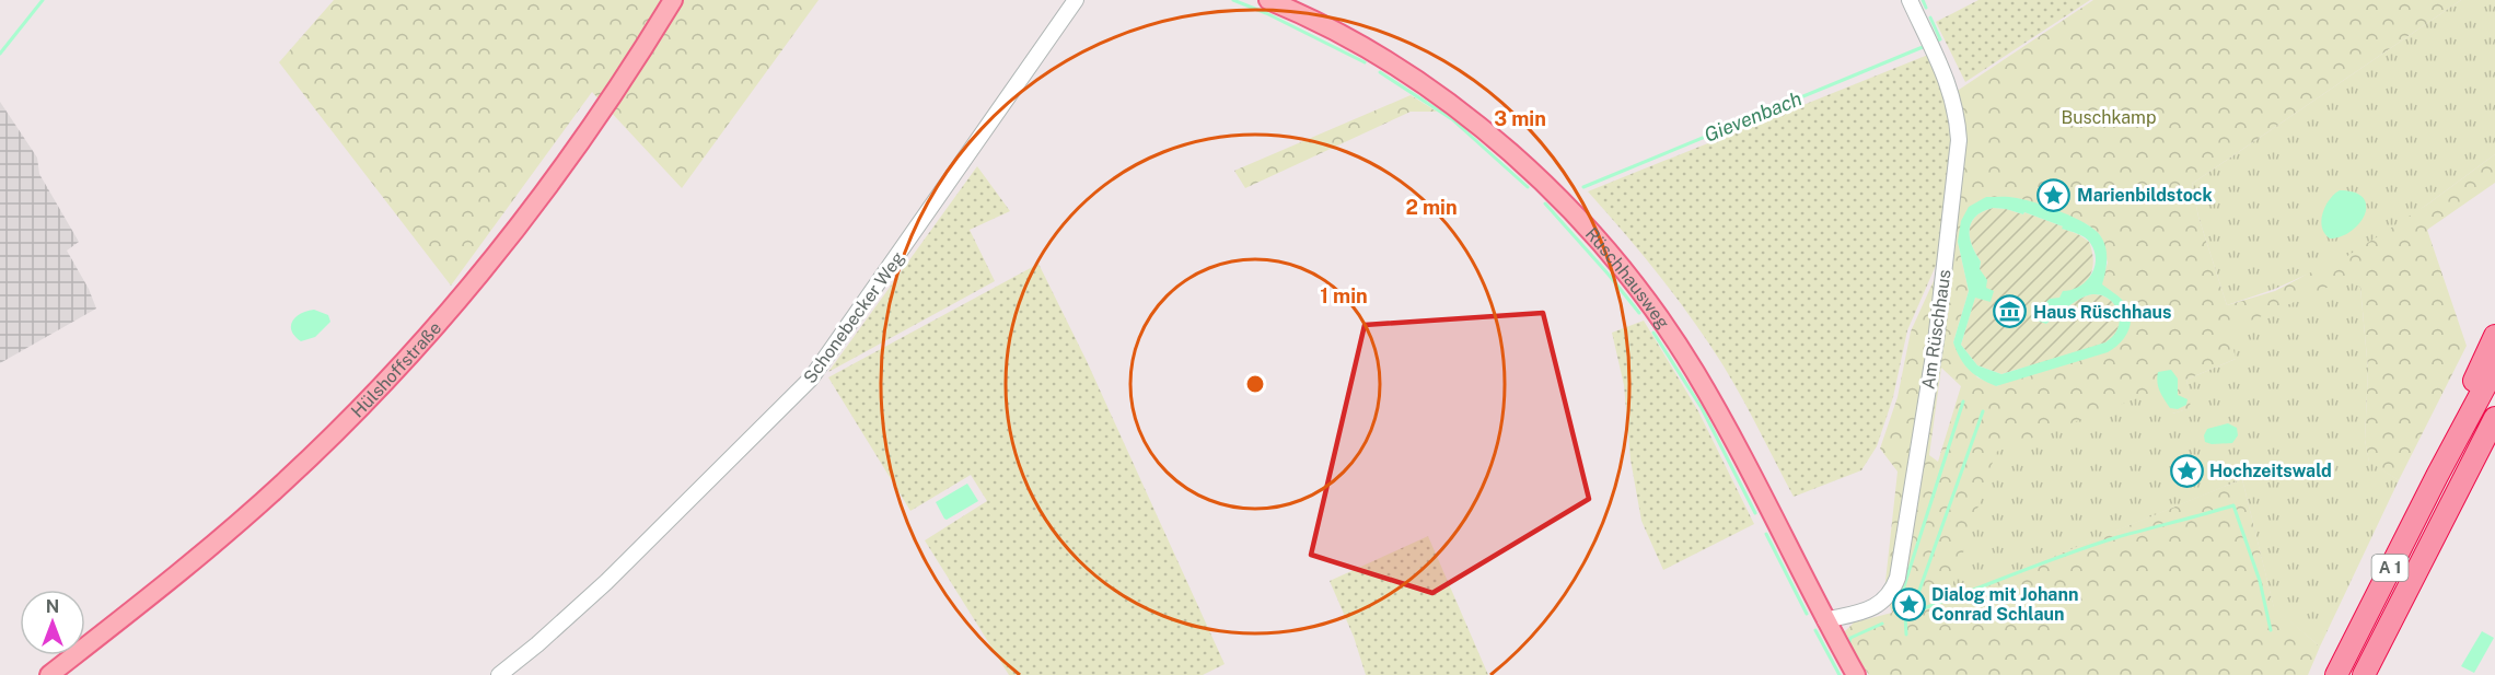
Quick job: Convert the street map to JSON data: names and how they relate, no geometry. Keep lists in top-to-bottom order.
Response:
{
  "streets": {
    "highway": ["A 1"],
    "main road": ["Rüschhausweg", "Hülshoffstraße"],
    "street": ["Schonebecker Weg", "Am Rüschhaus"]
  },
  "crossings": [
    ["Rüschhausweg", "Am Rüschhaus"]
  ],
  "water": ["Gievenbach"],
  "parks": ["Buschkamp"],
  "places": {
    "place": ["Marienbildstock", "Hochzeitswald", "Dialog mit Johann Conrad Schlaun"],
    "museum": ["Haus Rüschhaus"]
  },
  "north": "top",
  "rings": ["3 min", "2 min", "1 min"]
}
